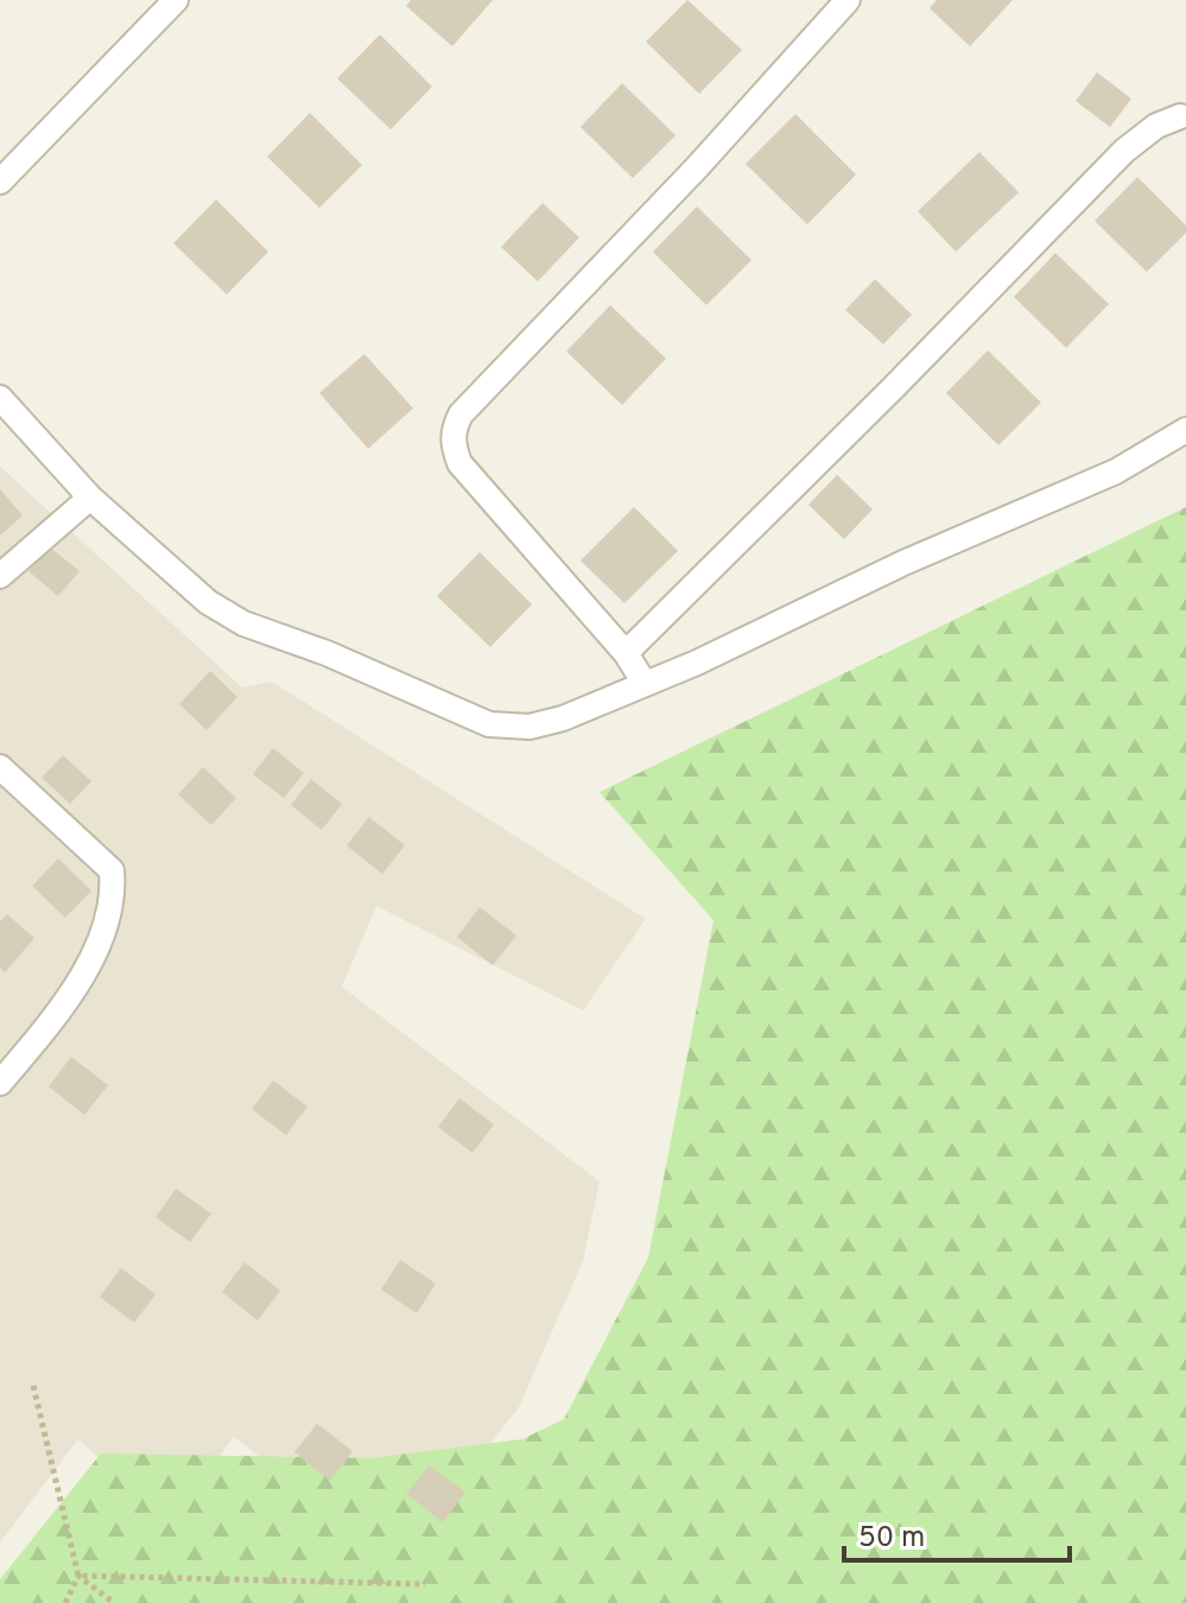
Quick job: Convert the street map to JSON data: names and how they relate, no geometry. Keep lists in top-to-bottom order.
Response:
{
  "scale_bar": "50 m"
}
